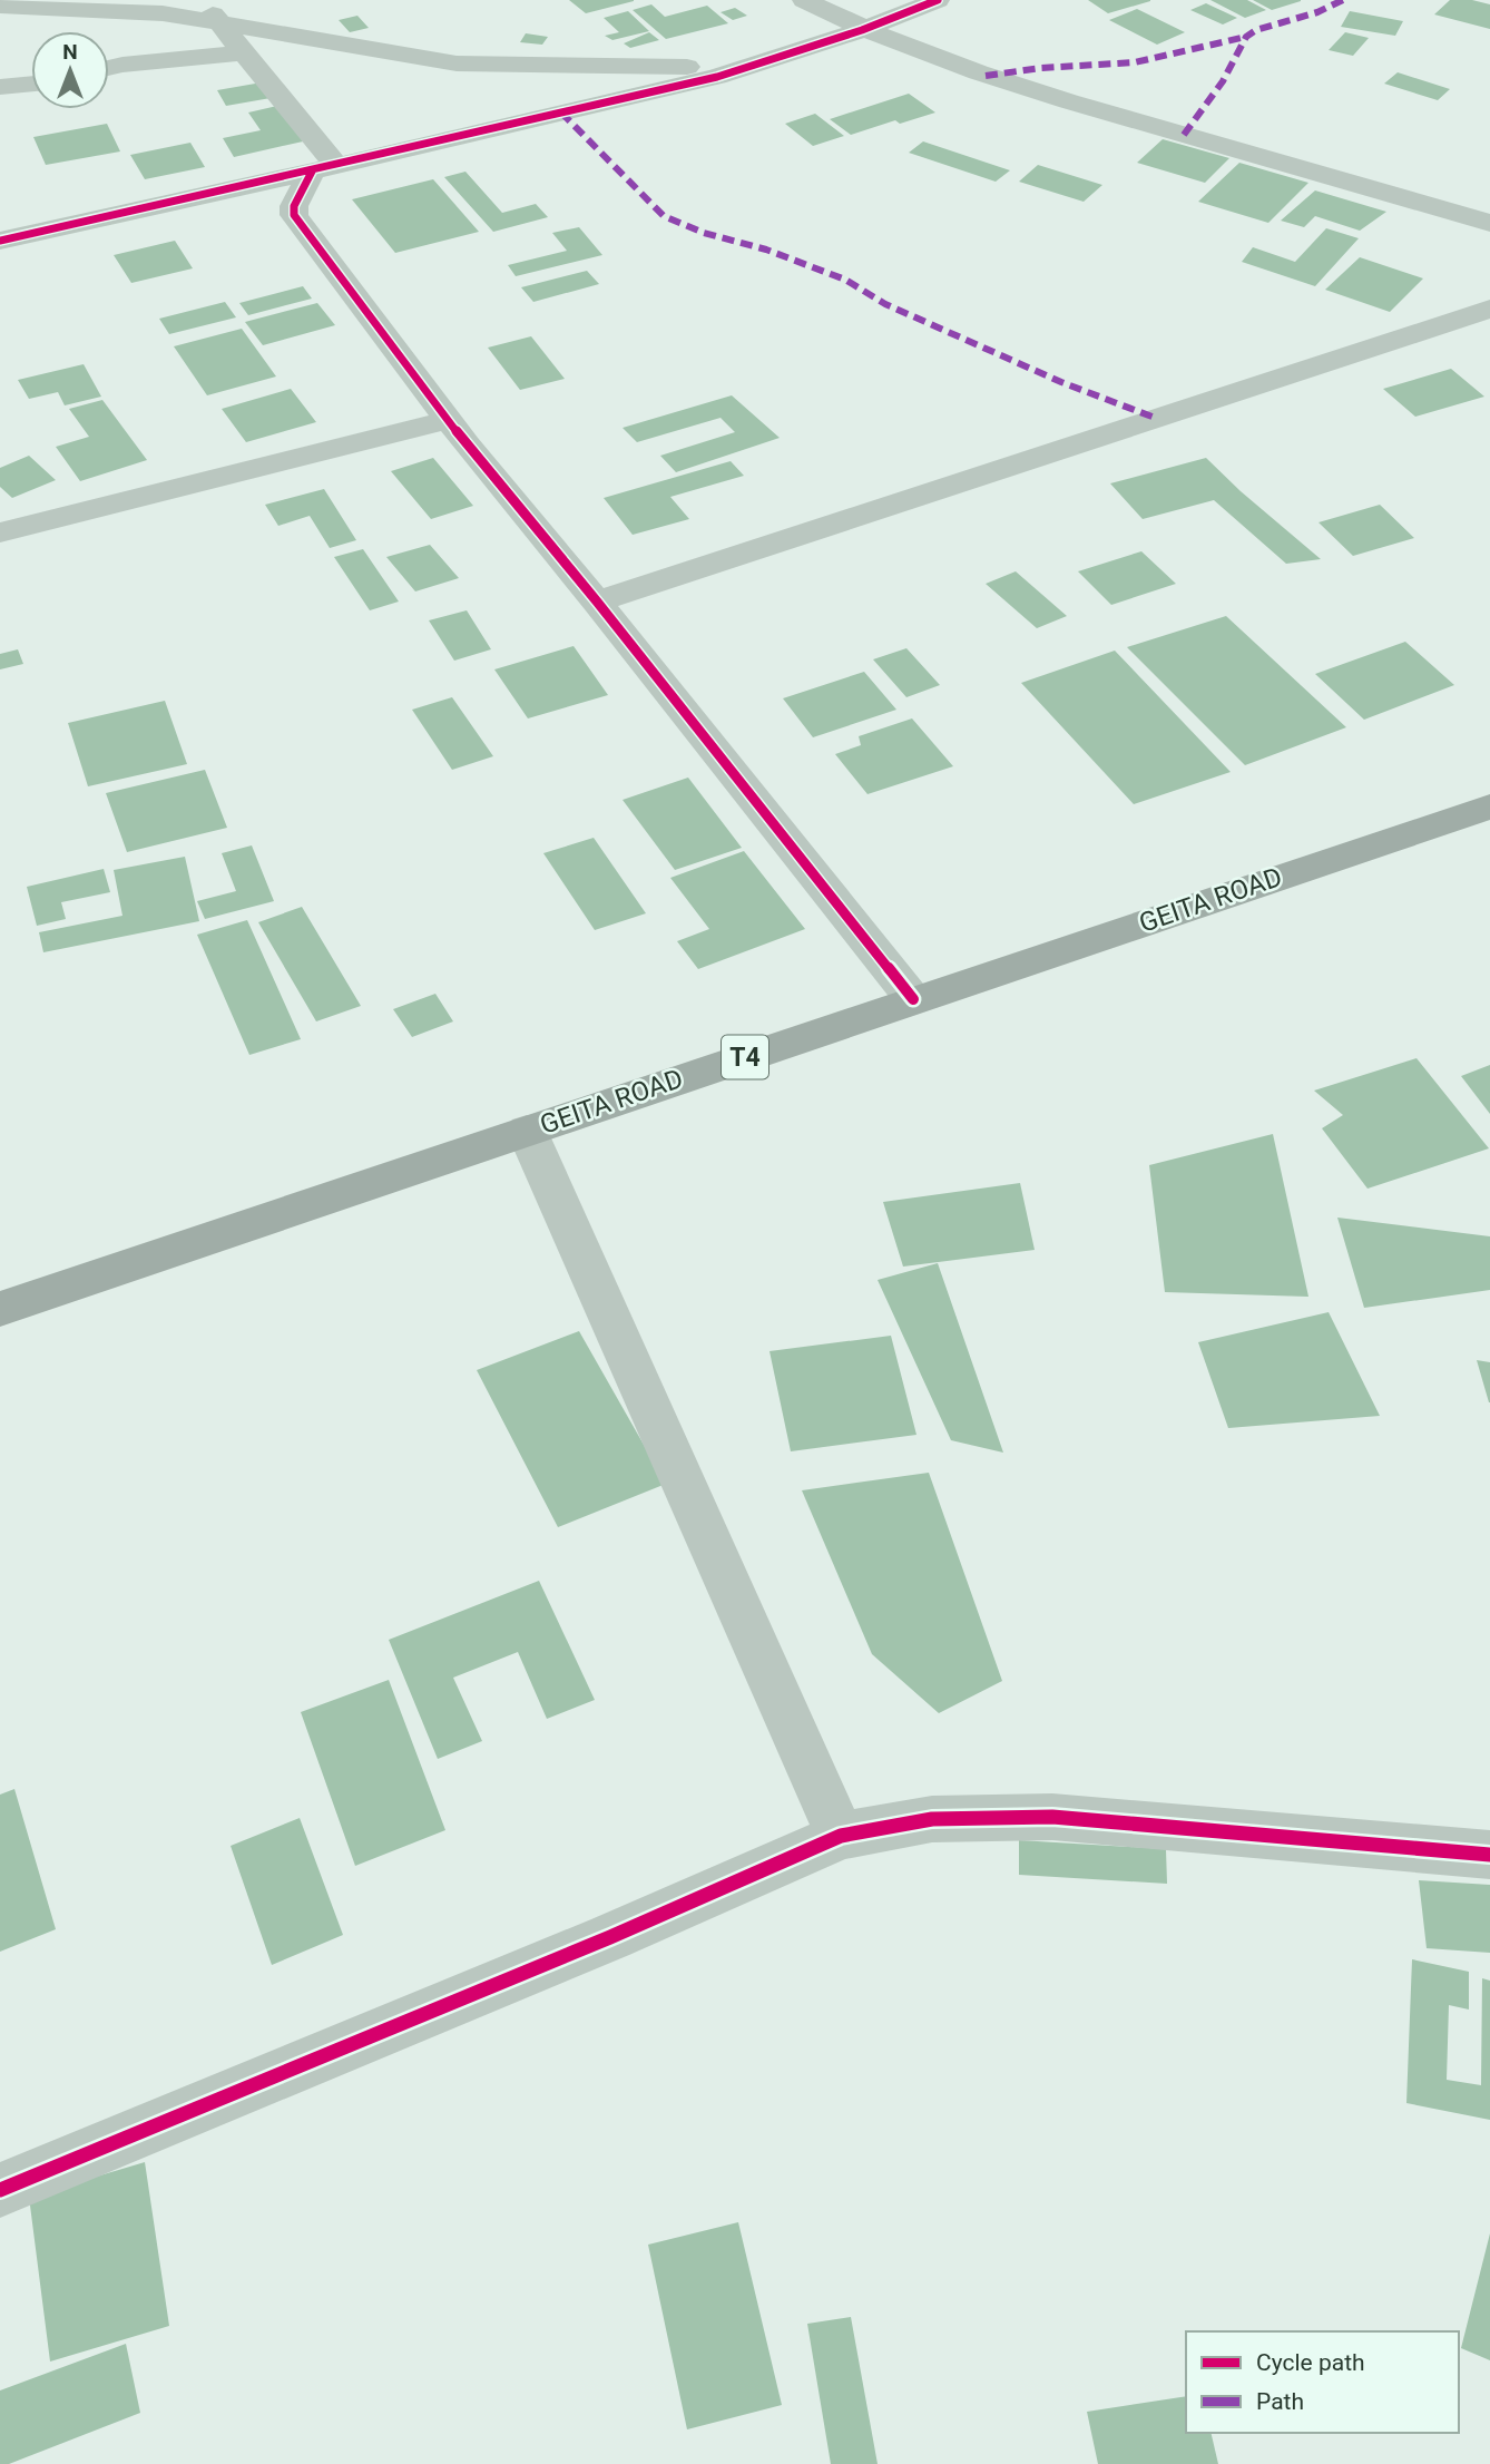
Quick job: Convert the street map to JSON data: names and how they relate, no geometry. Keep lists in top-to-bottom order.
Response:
{
  "streets": {
    "highway": ["GEITA ROAD", "T4"]
  },
  "legend": ["Cycle path", "Path"],
  "north": "top"
}
